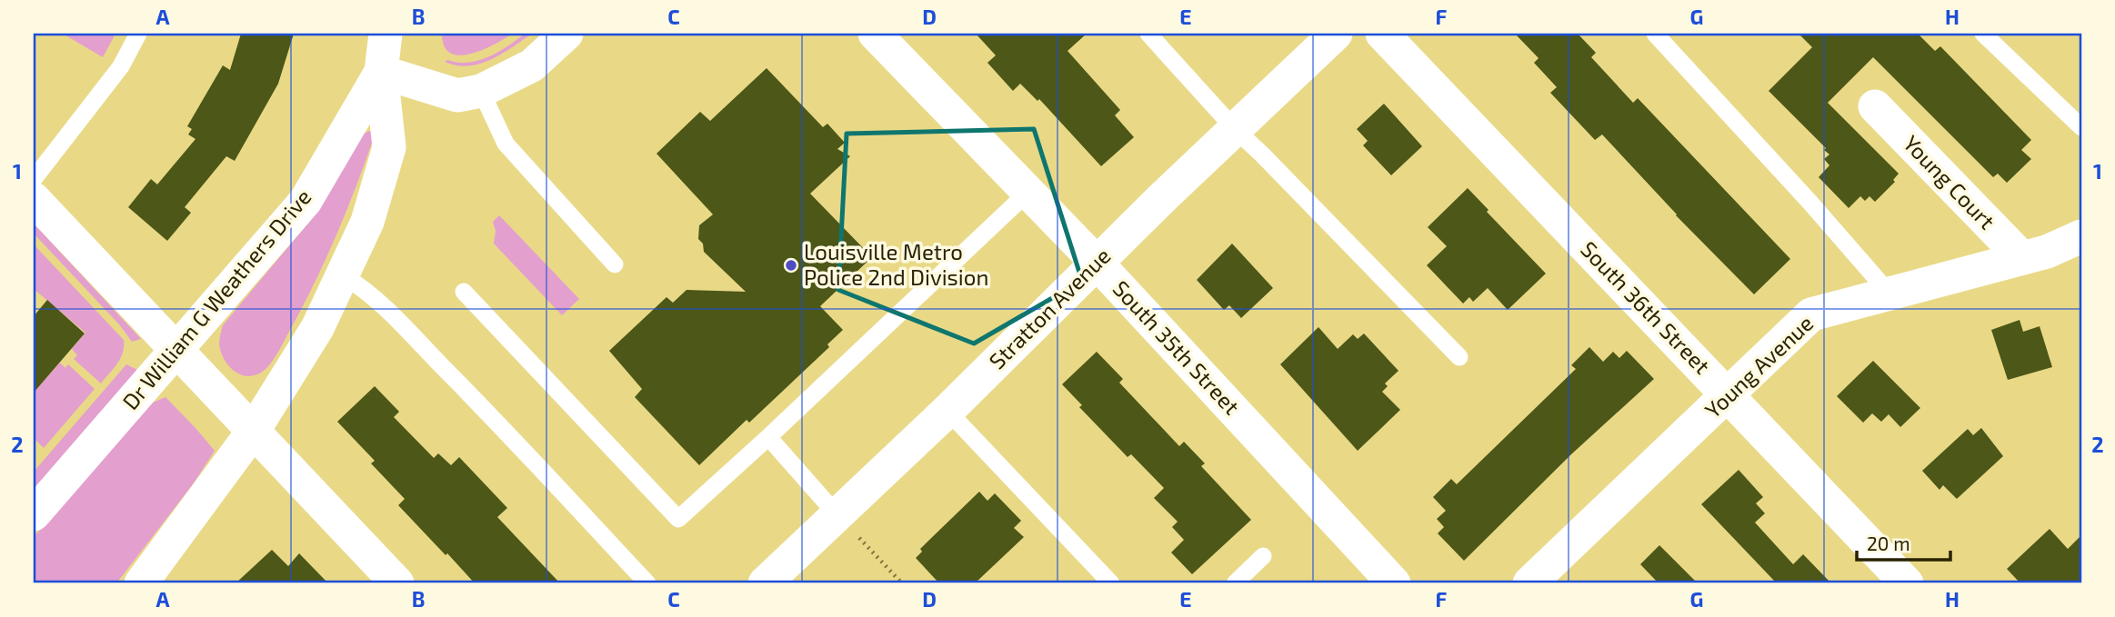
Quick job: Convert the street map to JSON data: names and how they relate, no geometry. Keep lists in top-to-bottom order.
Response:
{
  "streets": {
    "street": [
      "Young Court",
      "Dr William G Weathers Drive",
      "South 36th Street",
      "Stratton Avenue",
      "South 35th Street",
      "Young Avenue"
    ]
  },
  "crossings": [
    ["Young Court", "Young Avenue"],
    ["South 36th Street", "Young Avenue"],
    ["Stratton Avenue", "South 35th Street"]
  ],
  "places": ["Louisville Metro Police 2nd Division"],
  "scale_bar": "20 m",
  "grid": {
    "columns": [
      "A",
      "B",
      "C",
      "D",
      "E",
      "F",
      "G",
      "H"
    ],
    "rows": ["1", "2"]
  }
}
